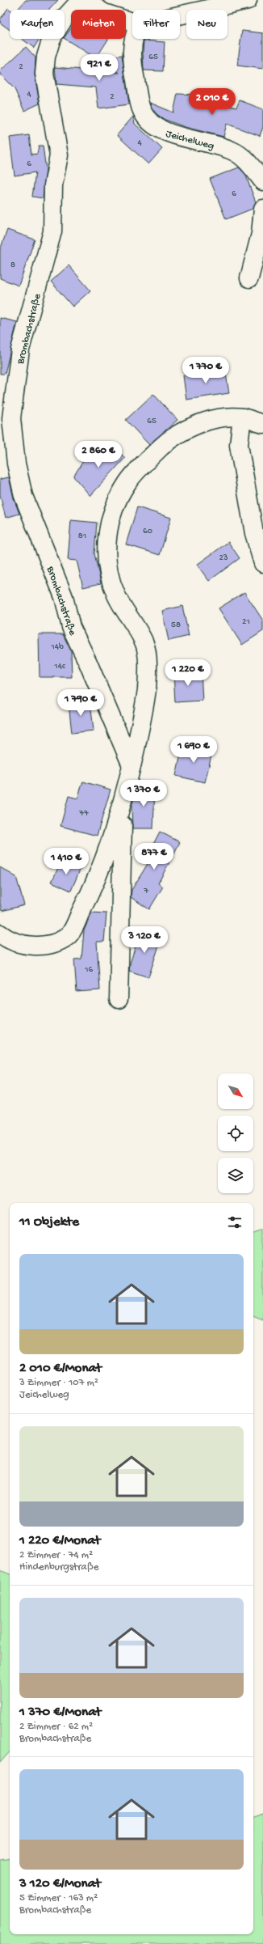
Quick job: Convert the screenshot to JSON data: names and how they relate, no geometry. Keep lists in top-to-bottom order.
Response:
{
  "streets": {
    "street": ["Jeichelweg", "Brombachstraße"]
  },
  "house_numbers": [
    "65",
    "2",
    "4",
    "2",
    "4",
    "6",
    "6",
    "8",
    "65",
    "60",
    "81",
    "23",
    "21",
    "58",
    "14b",
    "14c",
    "77",
    "7",
    "16"
  ],
  "north": "bottom right",
  "page": {
    "chip": [
      "Kaufen",
      "Mieten",
      "Filter",
      "Neu"
    ],
    "price": [
      "921 €",
      "2 010 €",
      "1 770 €",
      "2 860 €",
      "1 220 €",
      "1 790 €",
      "1 690 €",
      "1 370 €",
      "877 €",
      "1 410 €",
      "3 120 €"
    ],
    "heading": "11 Objekte",
    "list": [
      {
        "name": "2 010 €/Monat",
        "note": "3 Zimmer · 107 m² · Jeichelweg"
      },
      {
        "name": "1 220 €/Monat",
        "note": "2 Zimmer · 74 m² · Hindenburgstraße"
      },
      {
        "name": "1 370 €/Monat",
        "note": "2 Zimmer · 62 m² · Brombachstraße"
      },
      {
        "name": "3 120 €/Monat",
        "note": "5 Zimmer · 163 m² · Brombachstraße"
      }
    ]
  }
}
